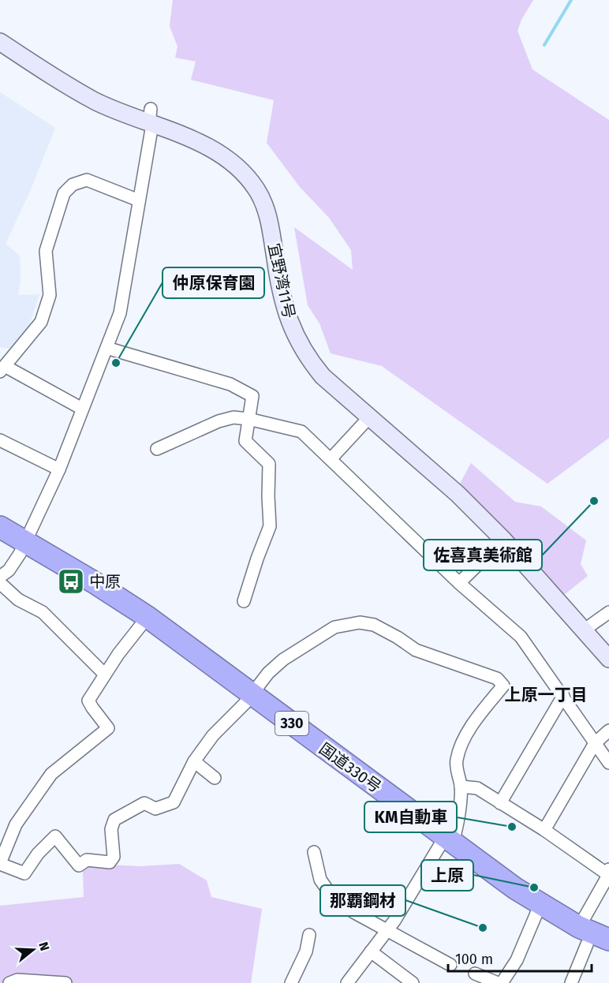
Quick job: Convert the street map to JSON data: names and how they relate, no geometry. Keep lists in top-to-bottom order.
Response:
{
  "streets": {
    "highway": ["330", "国道330号"],
    "street": ["宜野湾11号"]
  },
  "districts": ["上原一丁目"],
  "places": {
    "other": [
      "仲原保育園",
      "佐喜真美術館",
      "KM自動車",
      "上原",
      "那覇鋼材"
    ],
    "bus stop": ["中原"]
  },
  "scale_bar": "100 m",
  "north": "right"
}
